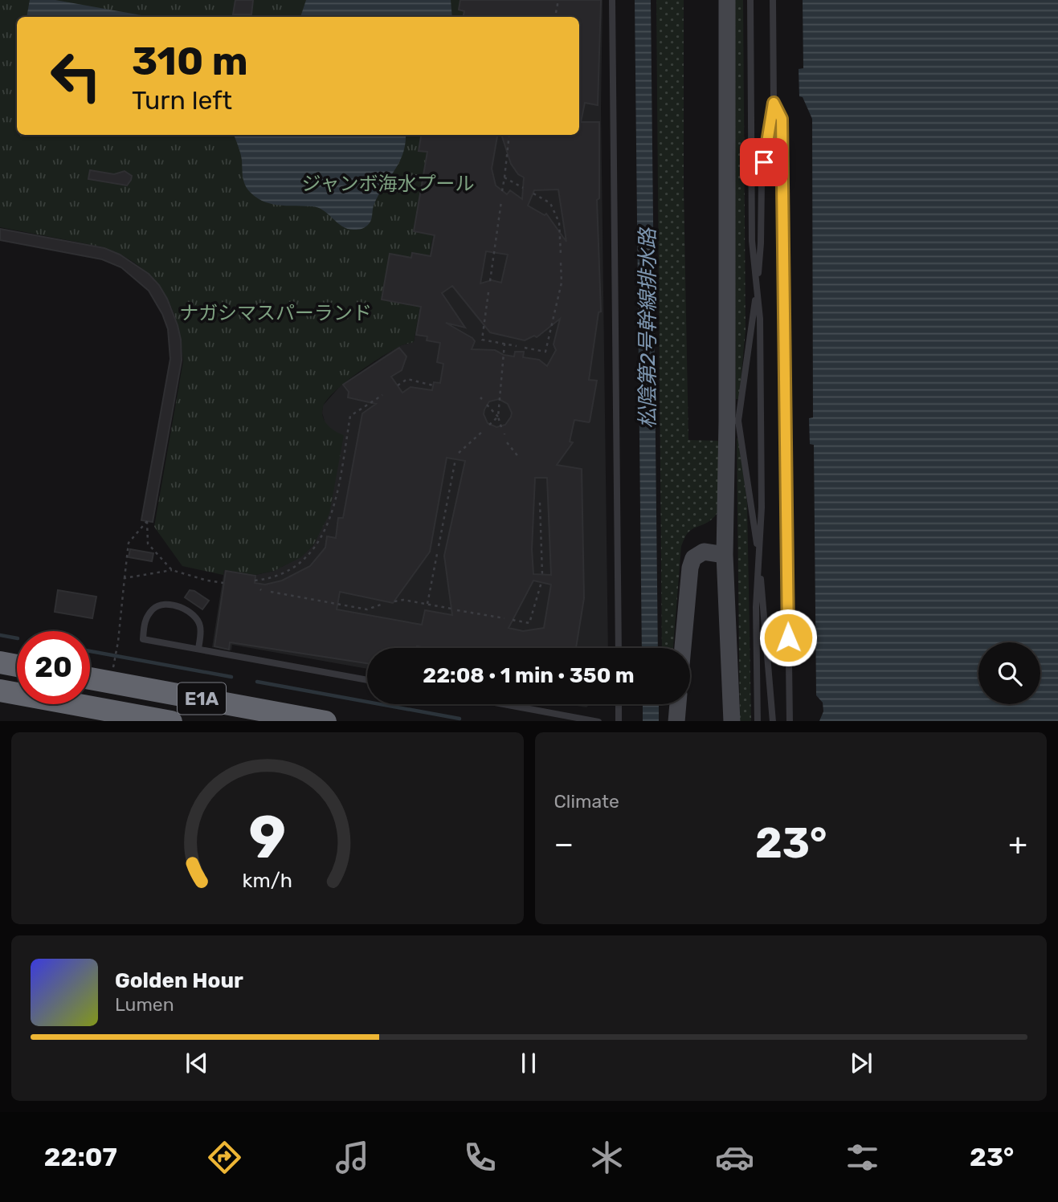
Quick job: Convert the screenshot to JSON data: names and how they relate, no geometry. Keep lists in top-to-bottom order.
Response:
{
  "streets": {
    "highway": ["E1A"]
  },
  "water": ["松陰第2号幹線排水路"],
  "parks": ["ジャンボ海水プール", "ナガシマスパーランド"],
  "page": {
    "turn": ["310 m", "Turn left"],
    "limit": "20",
    "trip": "22:08 · 1 min · 350 m",
    "tile": "Climate",
    "heat": ["−", "23°", "+"],
    "song": ["Golden Hour", "Lumen"],
    "tabs": ["22:07", "23°"],
    "gauge": ["9", "km/h"]
  }
}
